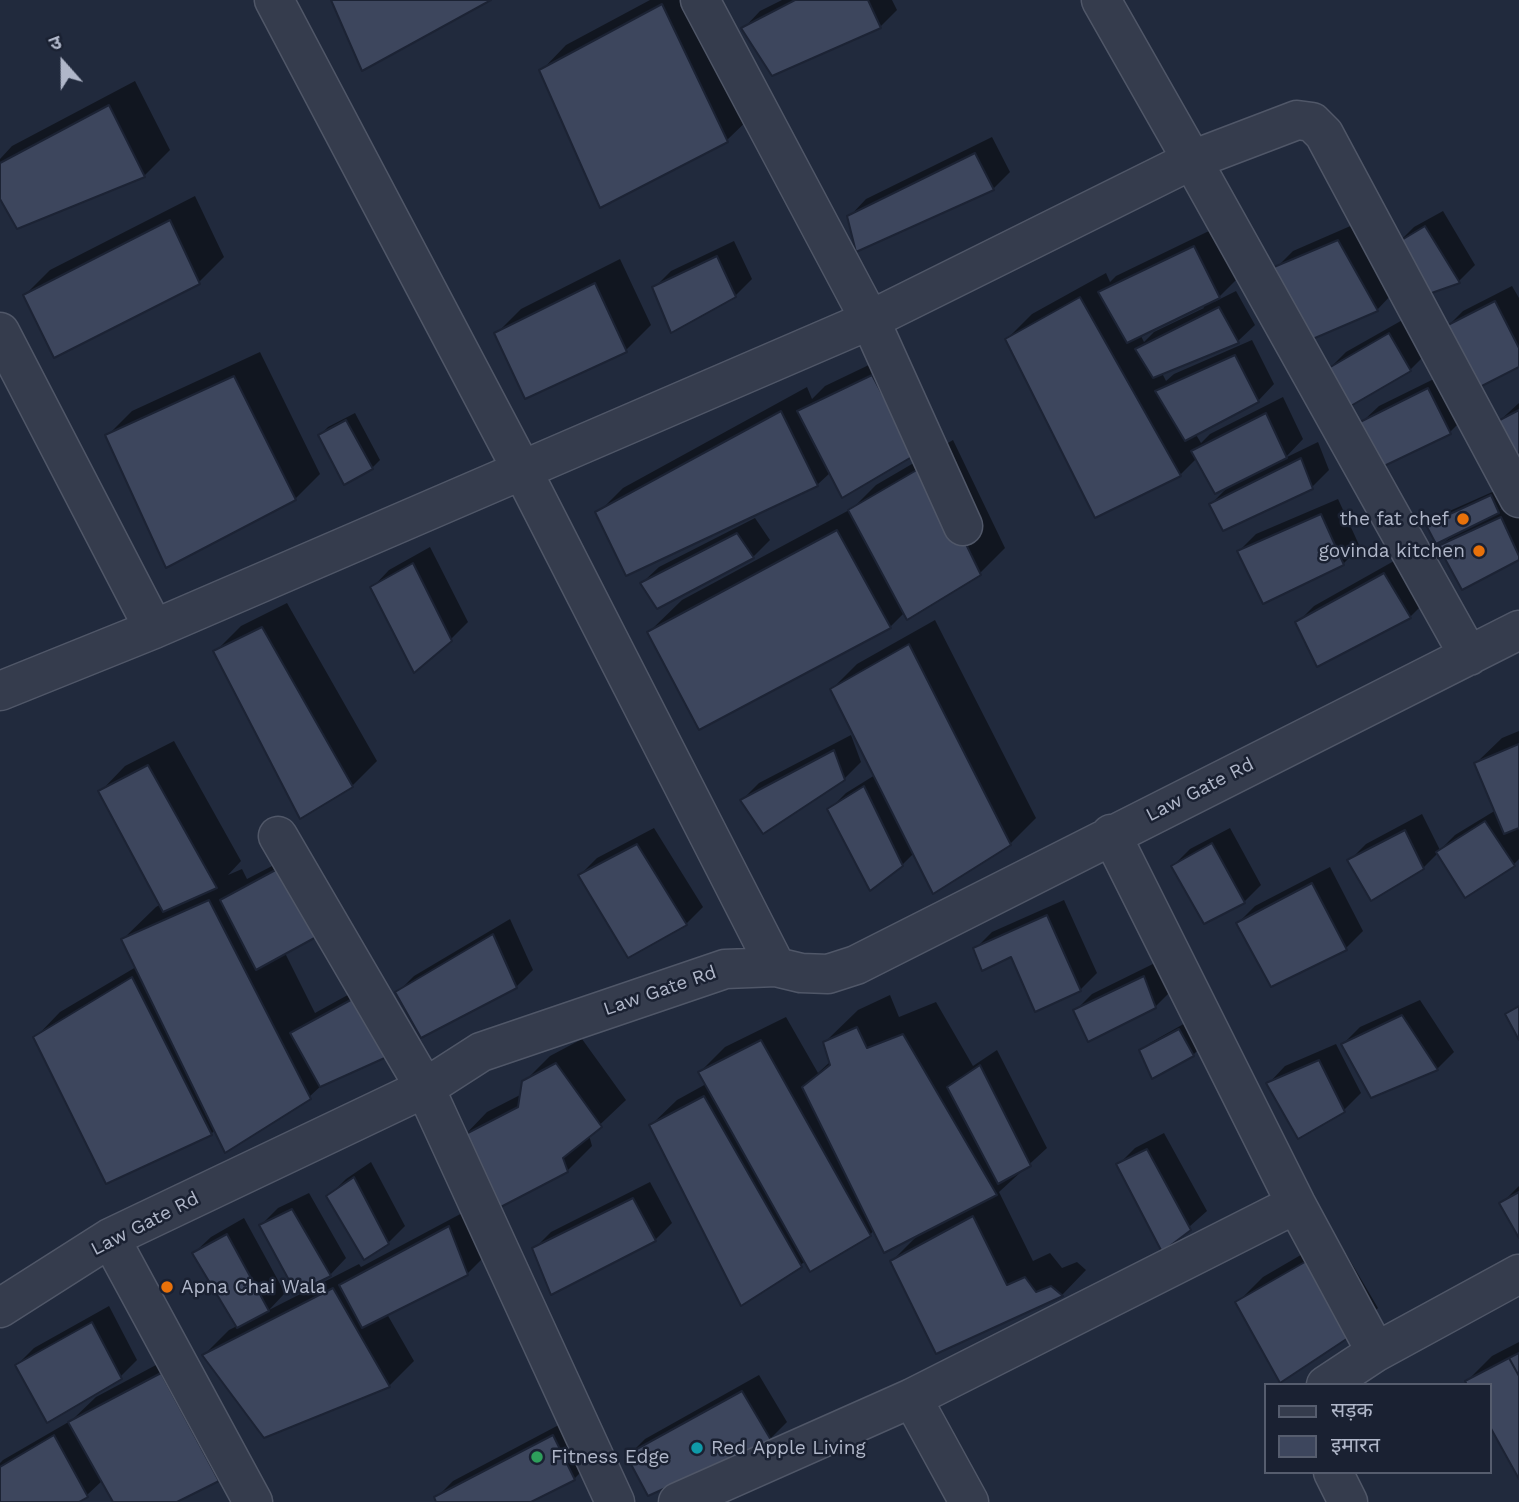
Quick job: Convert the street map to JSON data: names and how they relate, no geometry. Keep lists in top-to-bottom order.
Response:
{
  "streets": {
    "street": ["Law Gate Rd"]
  },
  "places": [
    "the fat chef",
    "govinda kitchen",
    "Apna Chai Wala",
    "Red Apple Living",
    "Fitness Edge"
  ],
  "legend": ["सड़क", "इमारत"],
  "north": "top"
}
